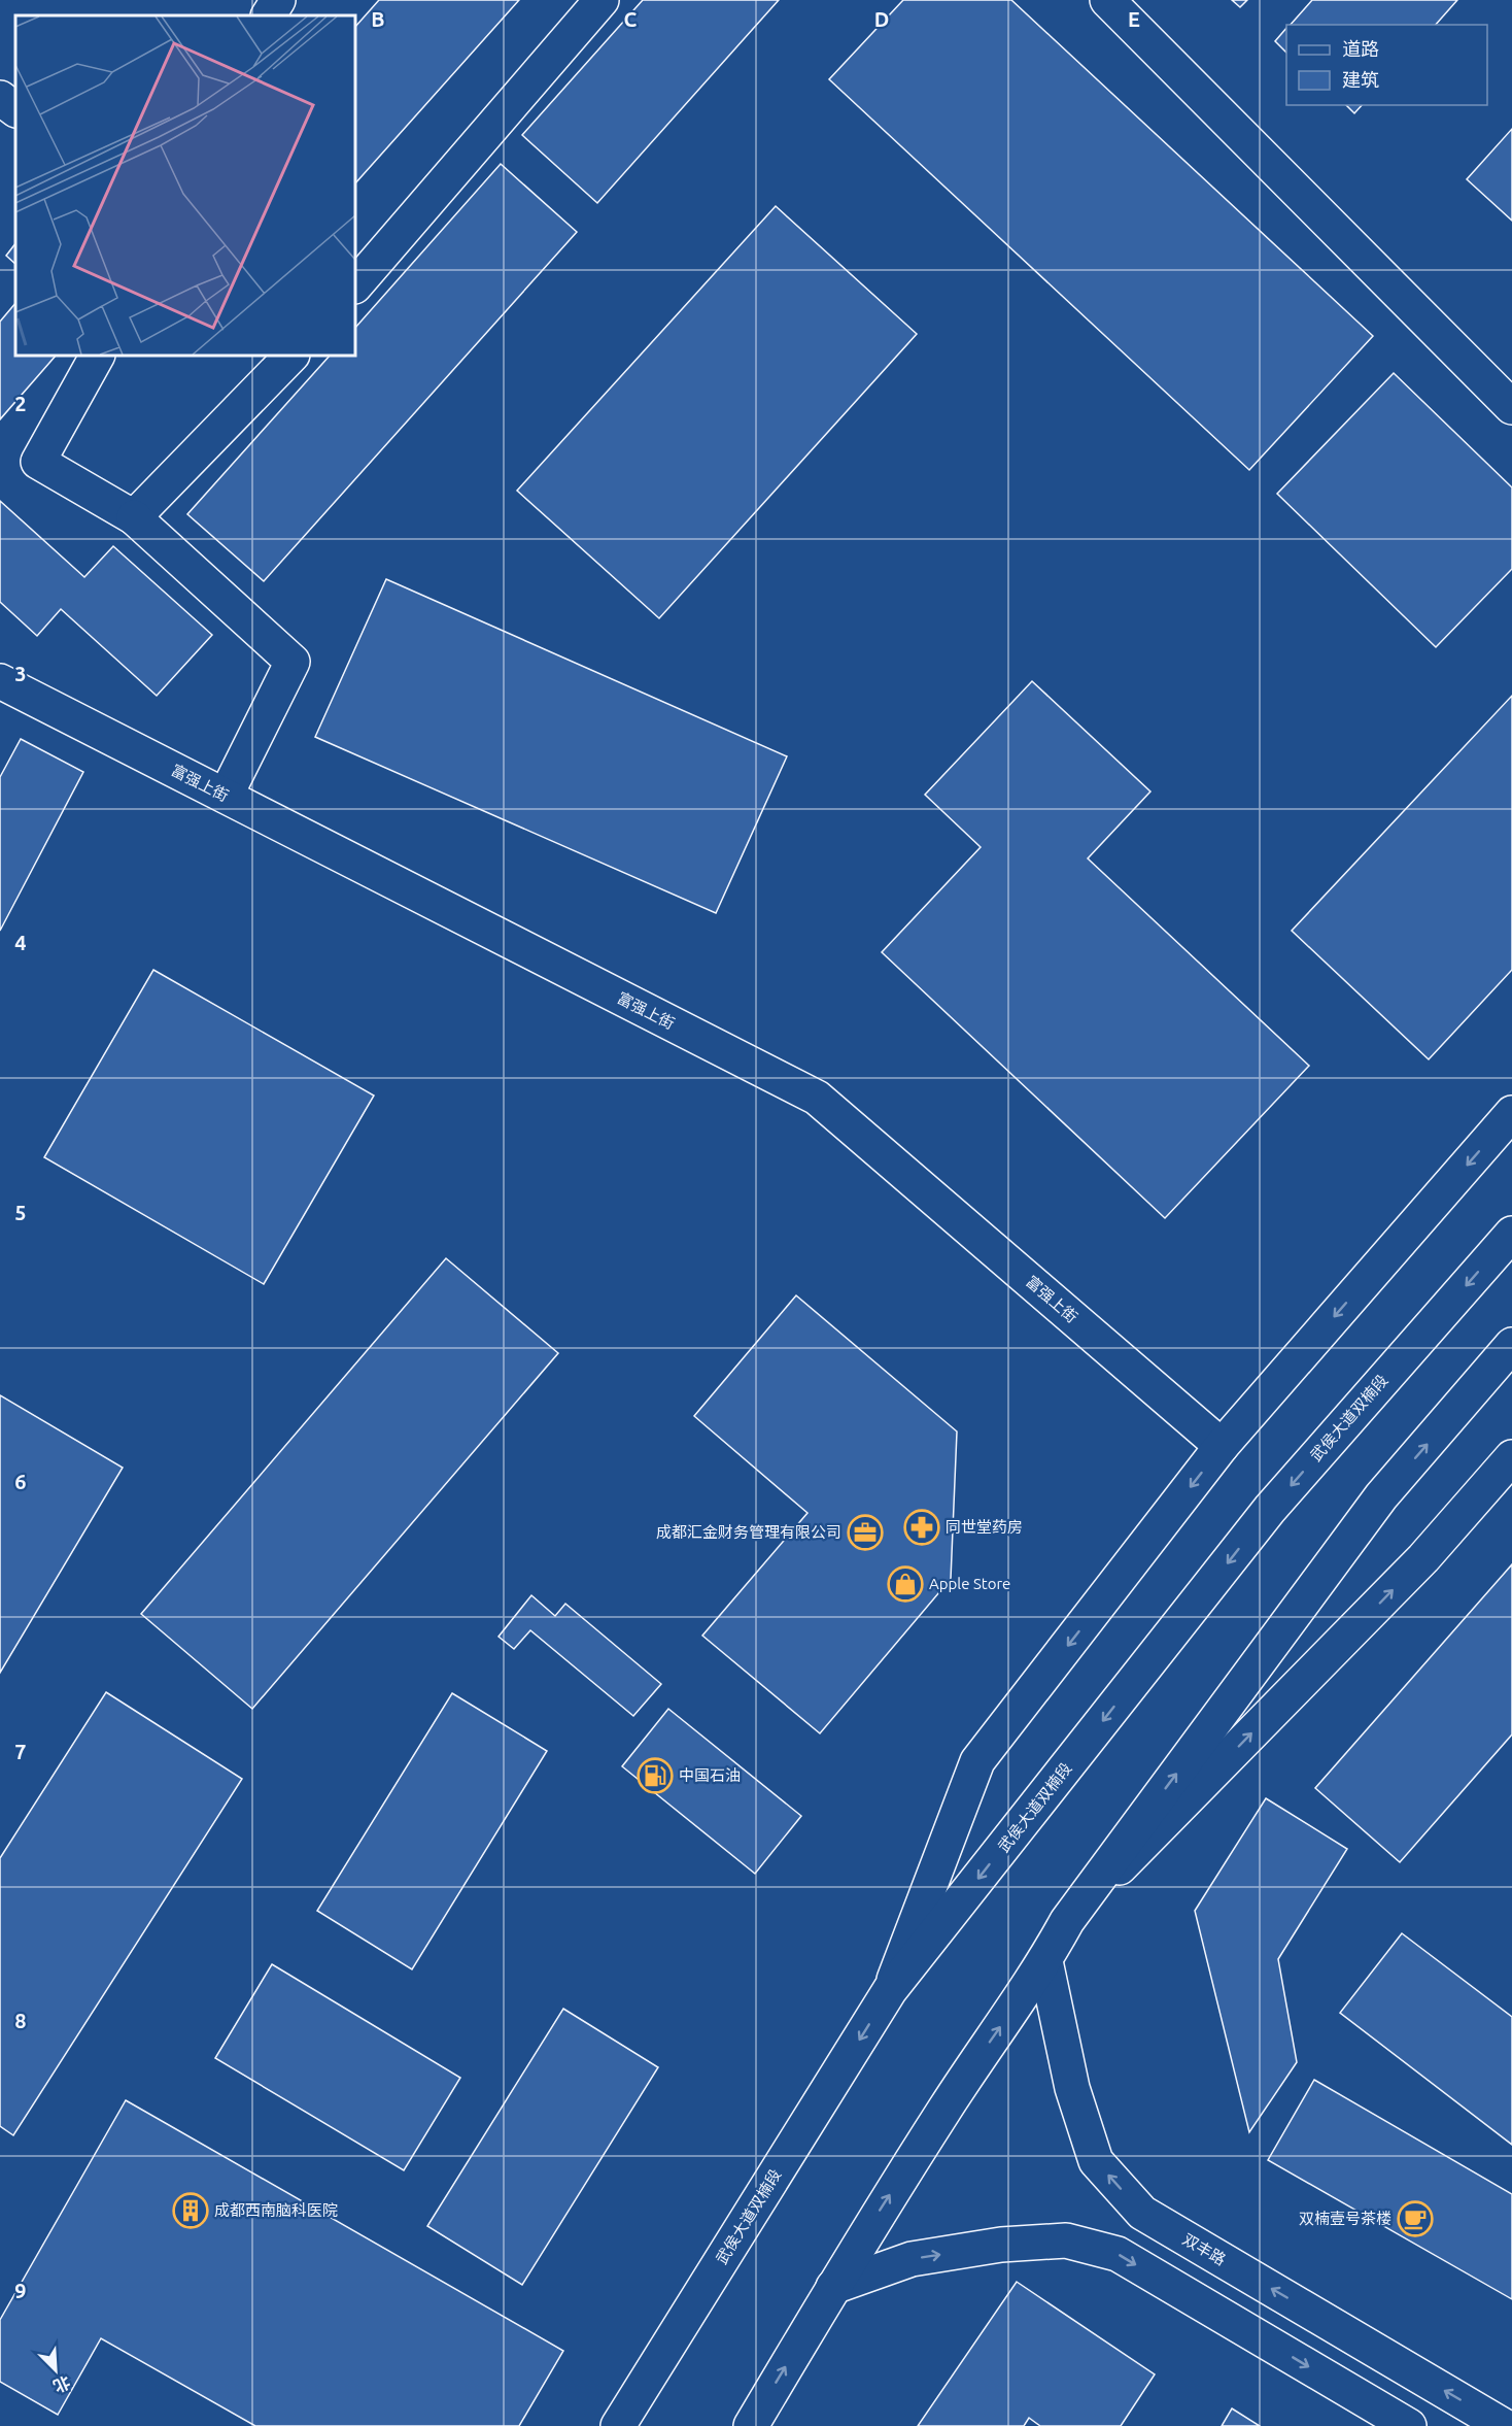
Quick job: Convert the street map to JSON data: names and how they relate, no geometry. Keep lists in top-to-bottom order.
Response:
{
  "streets": {
    "street": ["富强上街", "武侯大道双楠段", "双丰路"]
  },
  "one_way": ["双丰路"],
  "places": {
    "pharmacy": ["同世堂药房"],
    "office": ["成都汇金财务管理有限公司"],
    "shop": ["Apple Store"],
    "fuel station": ["中国石油"],
    "building": ["成都西南脑科医院"],
    "cafe": ["双楠壹号茶楼"]
  },
  "legend": ["道路", "建筑"],
  "north": "bottom right",
  "grid": {
    "columns": [
      "B",
      "C",
      "D",
      "E"
    ],
    "rows": [
      "2",
      "3",
      "4",
      "5",
      "6",
      "7",
      "8",
      "9"
    ]
  }
}
